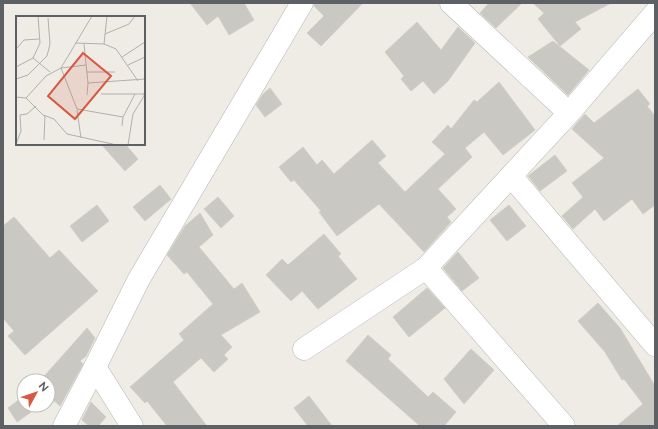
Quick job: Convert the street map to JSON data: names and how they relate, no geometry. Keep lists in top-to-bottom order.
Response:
{
  "north": "top right"
}
